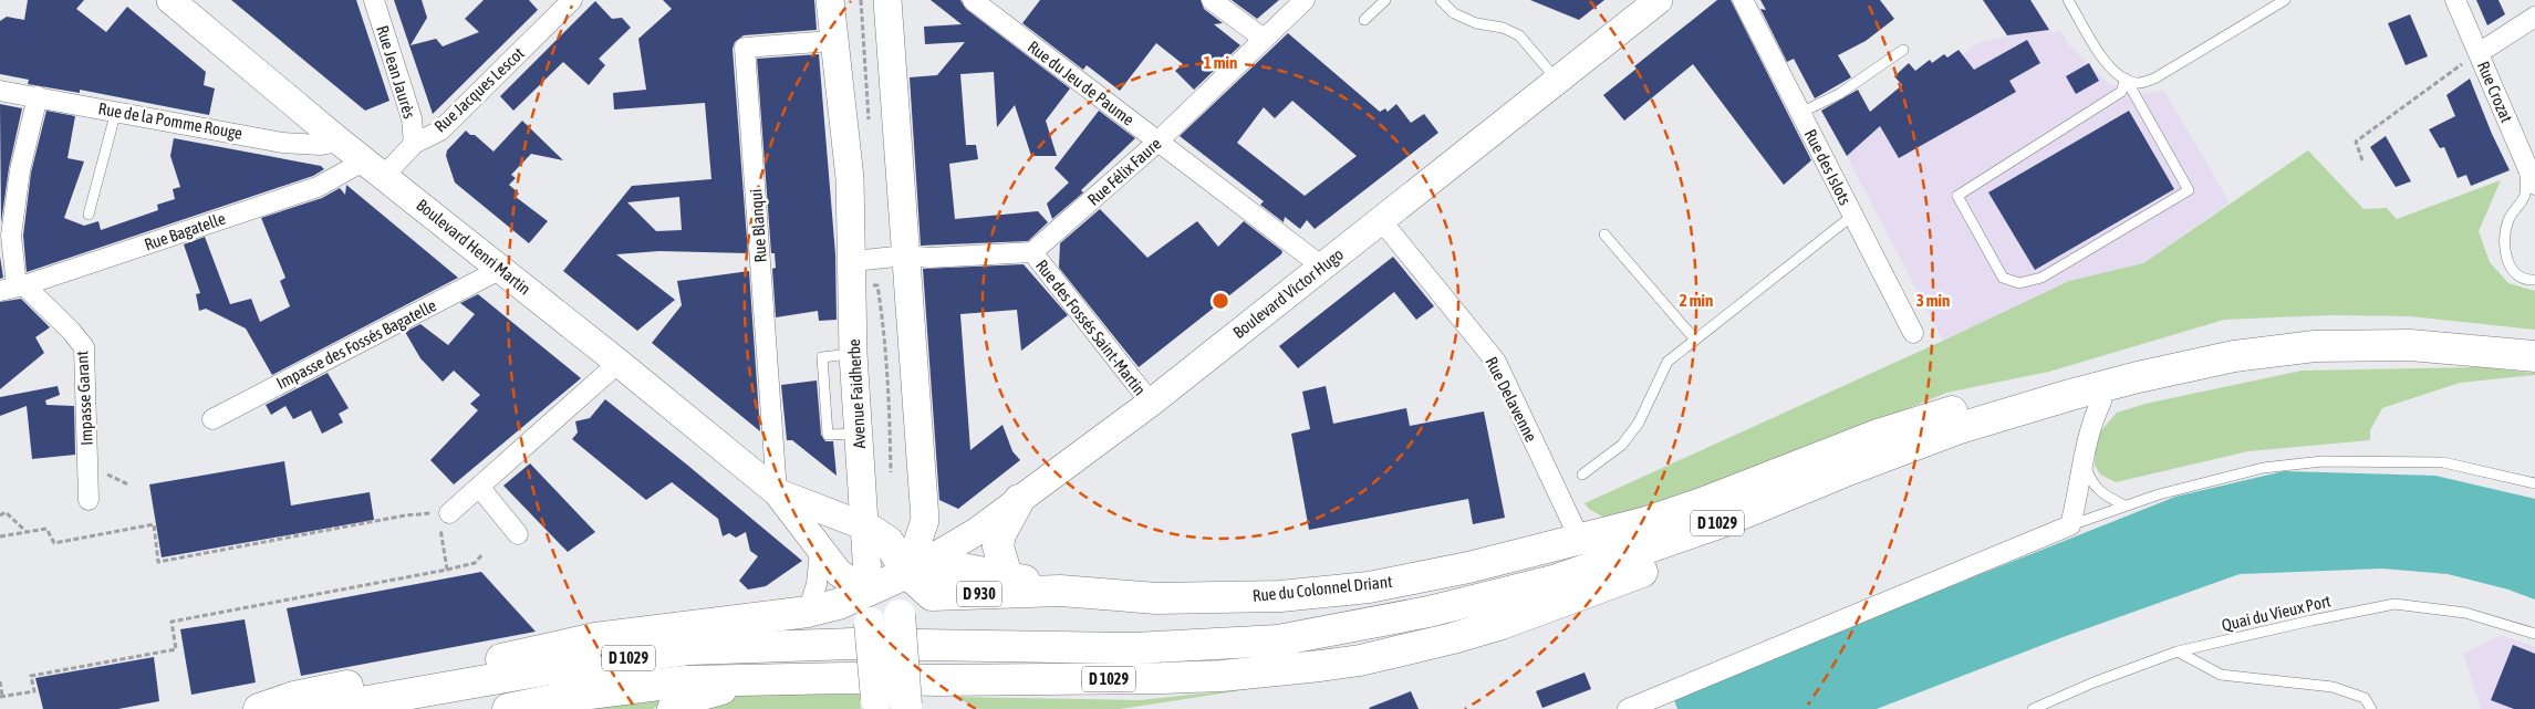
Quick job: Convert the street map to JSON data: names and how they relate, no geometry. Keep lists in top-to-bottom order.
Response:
{
  "streets": {
    "main road": [
      "Boulevard Henri Martin",
      "Boulevard Victor Hugo",
      "Avenue Faidherbe",
      "D 1029",
      "Rue du Colonnel Driant",
      "D 930"
    ],
    "street": [
      "Rue Jean Jaurès",
      "Rue du Jeu de Paume",
      "Rue Jacques Lescot",
      "Rue Crozat",
      "Rue de la Pomme Rouge",
      "Rue des Islots",
      "Rue Félix Faure",
      "Rue Blanqui",
      "Rue Bagatelle",
      "Rue des Fossés Saint-Martin",
      "Impasse des Fossés Bagatelle",
      "Impasse Garant",
      "Rue Delavenne"
    ],
    "lane": ["Quai du Vieux Port"]
  },
  "crossings": [
    ["Rue Jean Jaurès", "Rue Jacques Lescot"],
    ["Rue du Jeu de Paume", "Rue Félix Faure"],
    ["Rue du Jeu de Paume", "Boulevard Victor Hugo"],
    ["Rue Jacques Lescot", "Rue Bagatelle"],
    ["Rue Jacques Lescot", "Boulevard Henri Martin"],
    ["Rue de la Pomme Rouge", "Boulevard Henri Martin"],
    ["Rue Félix Faure", "Rue des Fossés Saint-Martin"],
    ["Rue Blanqui", "Boulevard Henri Martin"],
    ["Rue Blanqui", "Avenue Faidherbe"],
    ["Rue Bagatelle", "Boulevard Henri Martin"],
    ["Rue Bagatelle", "Impasse Garant"],
    ["Boulevard Henri Martin", "Impasse des Fossés Bagatelle"],
    ["Boulevard Henri Martin", "Avenue Faidherbe"],
    ["Boulevard Victor Hugo", "Rue des Fossés Saint-Martin"],
    ["Boulevard Victor Hugo", "Rue Delavenne"],
    ["Boulevard Victor Hugo", "D 930"],
    ["Rue Delavenne", "Rue du Colonnel Driant"],
    ["D 1029", "Rue du Colonnel Driant"],
    ["Rue du Colonnel Driant", "D 930"]
  ],
  "rings": ["1 min", "2 min", "3 min"]
}
